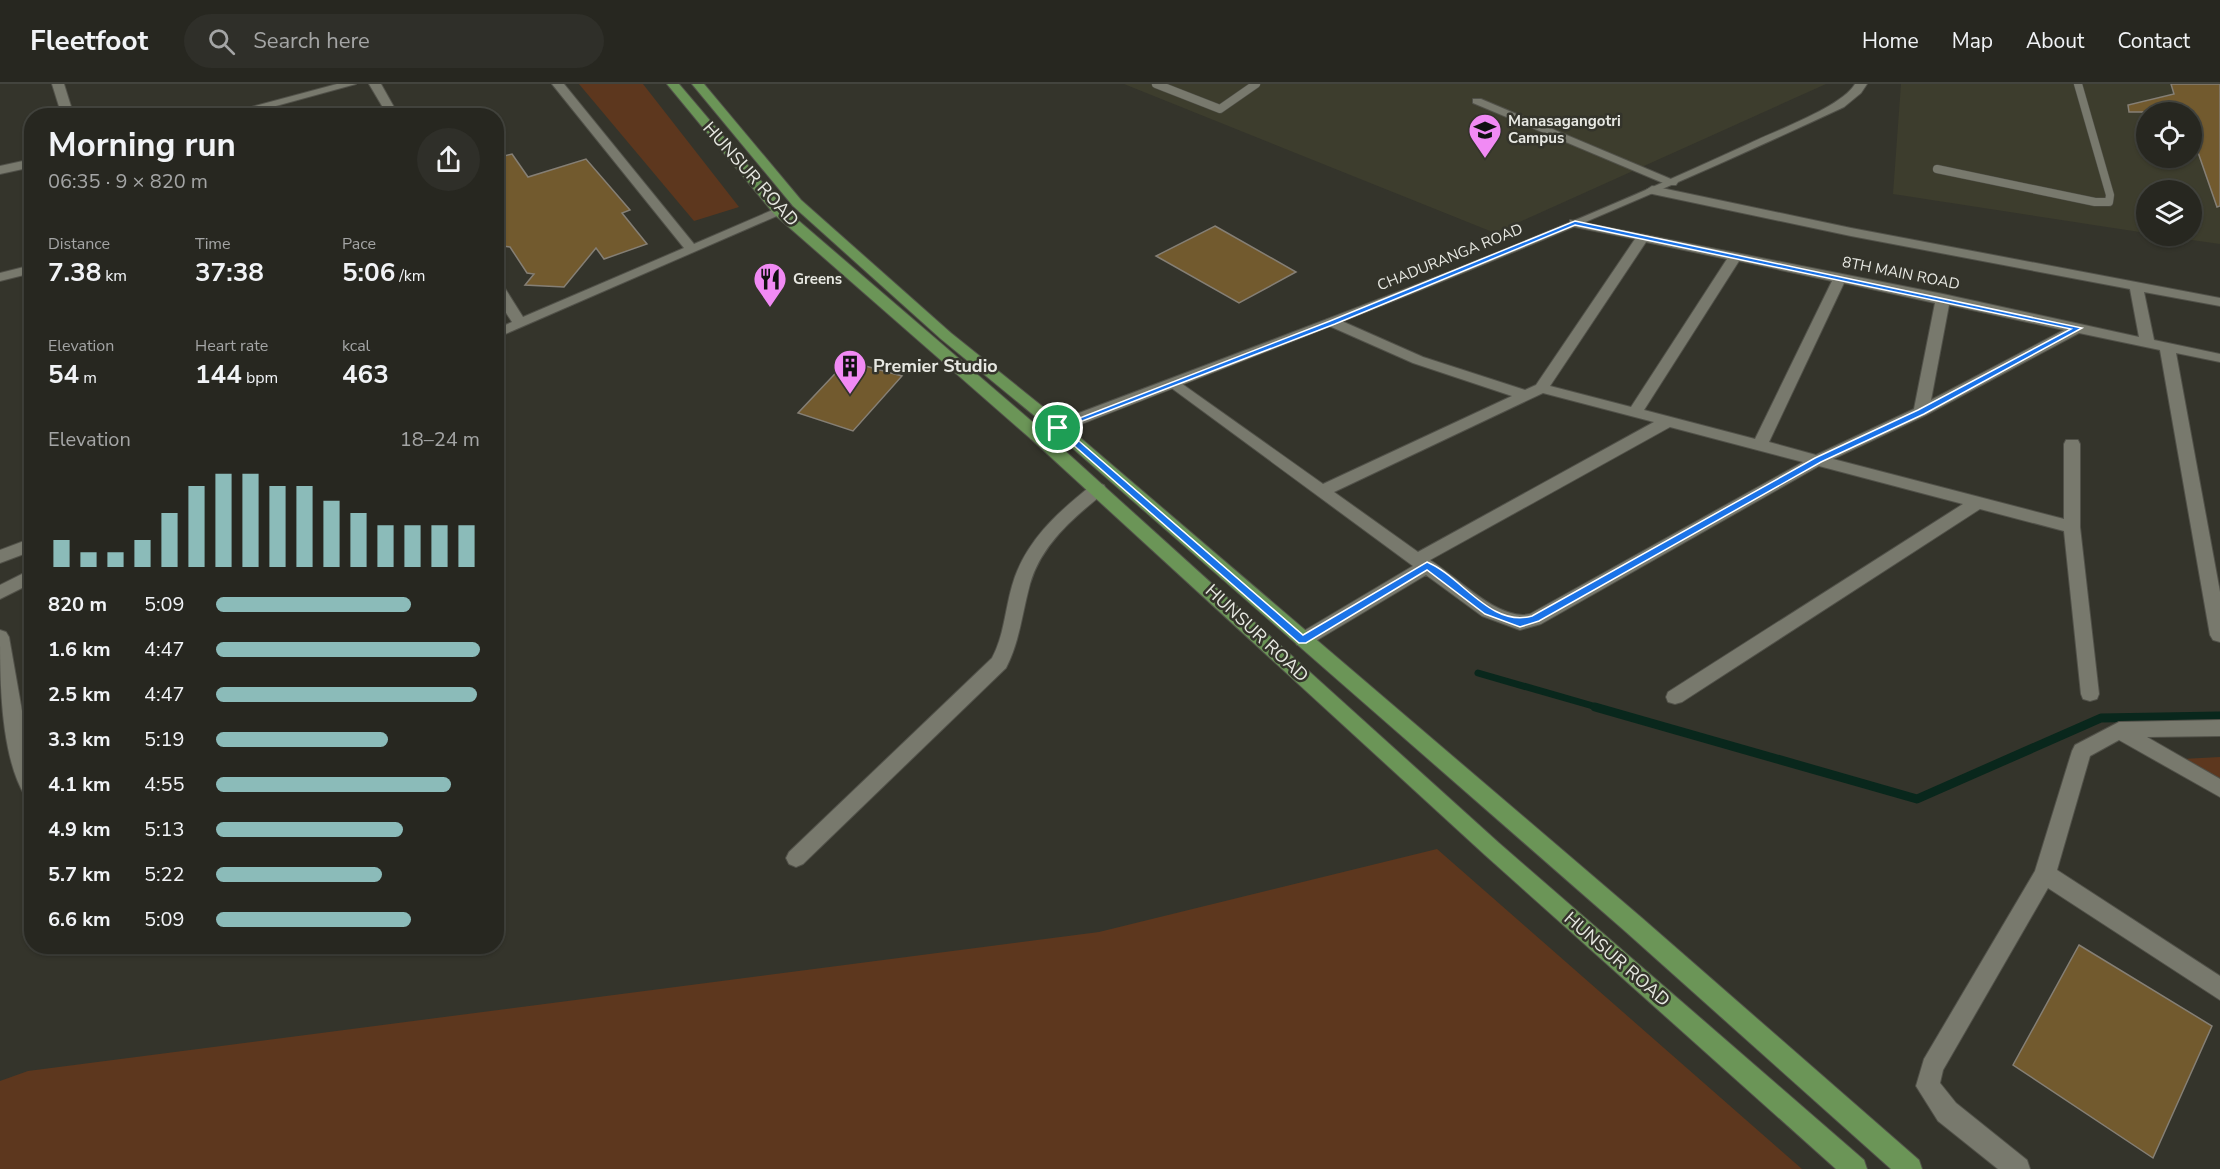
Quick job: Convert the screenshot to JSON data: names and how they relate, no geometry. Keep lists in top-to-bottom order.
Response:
{
  "streets": {
    "main road": ["HUNSUR ROAD"],
    "street": ["CHADURANGA ROAD", "8TH MAIN ROAD"]
  },
  "crossings": [
    ["HUNSUR ROAD", "CHADURANGA ROAD"],
    ["CHADURANGA ROAD", "8TH MAIN ROAD"]
  ],
  "places": {
    "school or university": ["Manasagangotri Campus"],
    "restaurant": ["Greens"],
    "building": ["Premier Studio"]
  },
  "page": {
    "header": "Fleetfoot",
    "search": "Search here",
    "nav": [
      "Home",
      "Map",
      "About",
      "Contact"
    ],
    "heading": ["Morning run", "06:35 · 9 × 820 m"],
    "stats": [
      ["Distance", "7.38 km"],
      ["Time", "37:38"],
      ["Pace", "5:06 /km"],
      ["Elevation", "54 m"],
      ["Heart rate", "144 bpm"],
      ["kcal", "463"]
    ],
    "chart": ["Elevation", "18–24 m"],
    "list": [
      {
        "name": "820 m",
        "note": "5:09"
      },
      {
        "name": "1.6 km",
        "note": "4:47"
      },
      {
        "name": "2.5 km",
        "note": "4:47"
      },
      {
        "name": "3.3 km",
        "note": "5:19"
      },
      {
        "name": "4.1 km",
        "note": "4:55"
      },
      {
        "name": "4.9 km",
        "note": "5:13"
      },
      {
        "name": "5.7 km",
        "note": "5:22"
      },
      {
        "name": "6.6 km",
        "note": "5:09"
      }
    ]
  }
}
